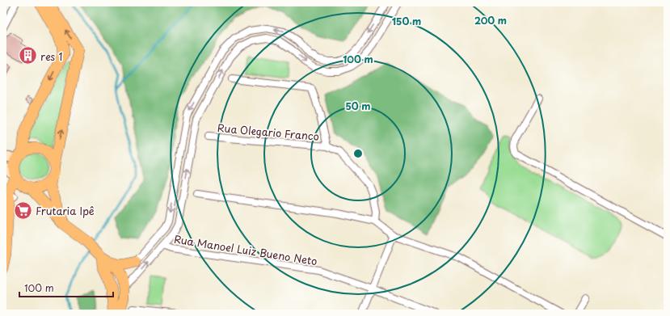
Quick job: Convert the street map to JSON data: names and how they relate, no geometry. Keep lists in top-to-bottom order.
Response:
{
  "streets": {
    "street": ["Rua Olegario Franco", "Rua Manoel Luiz Bueno Neto"]
  },
  "places": {
    "building": ["res 1"],
    "supermarket": ["Frutaria Ipê"]
  },
  "scale_bar": "100 m",
  "rings": [
    "200 m",
    "150 m",
    "100 m",
    "50 m"
  ]
}
